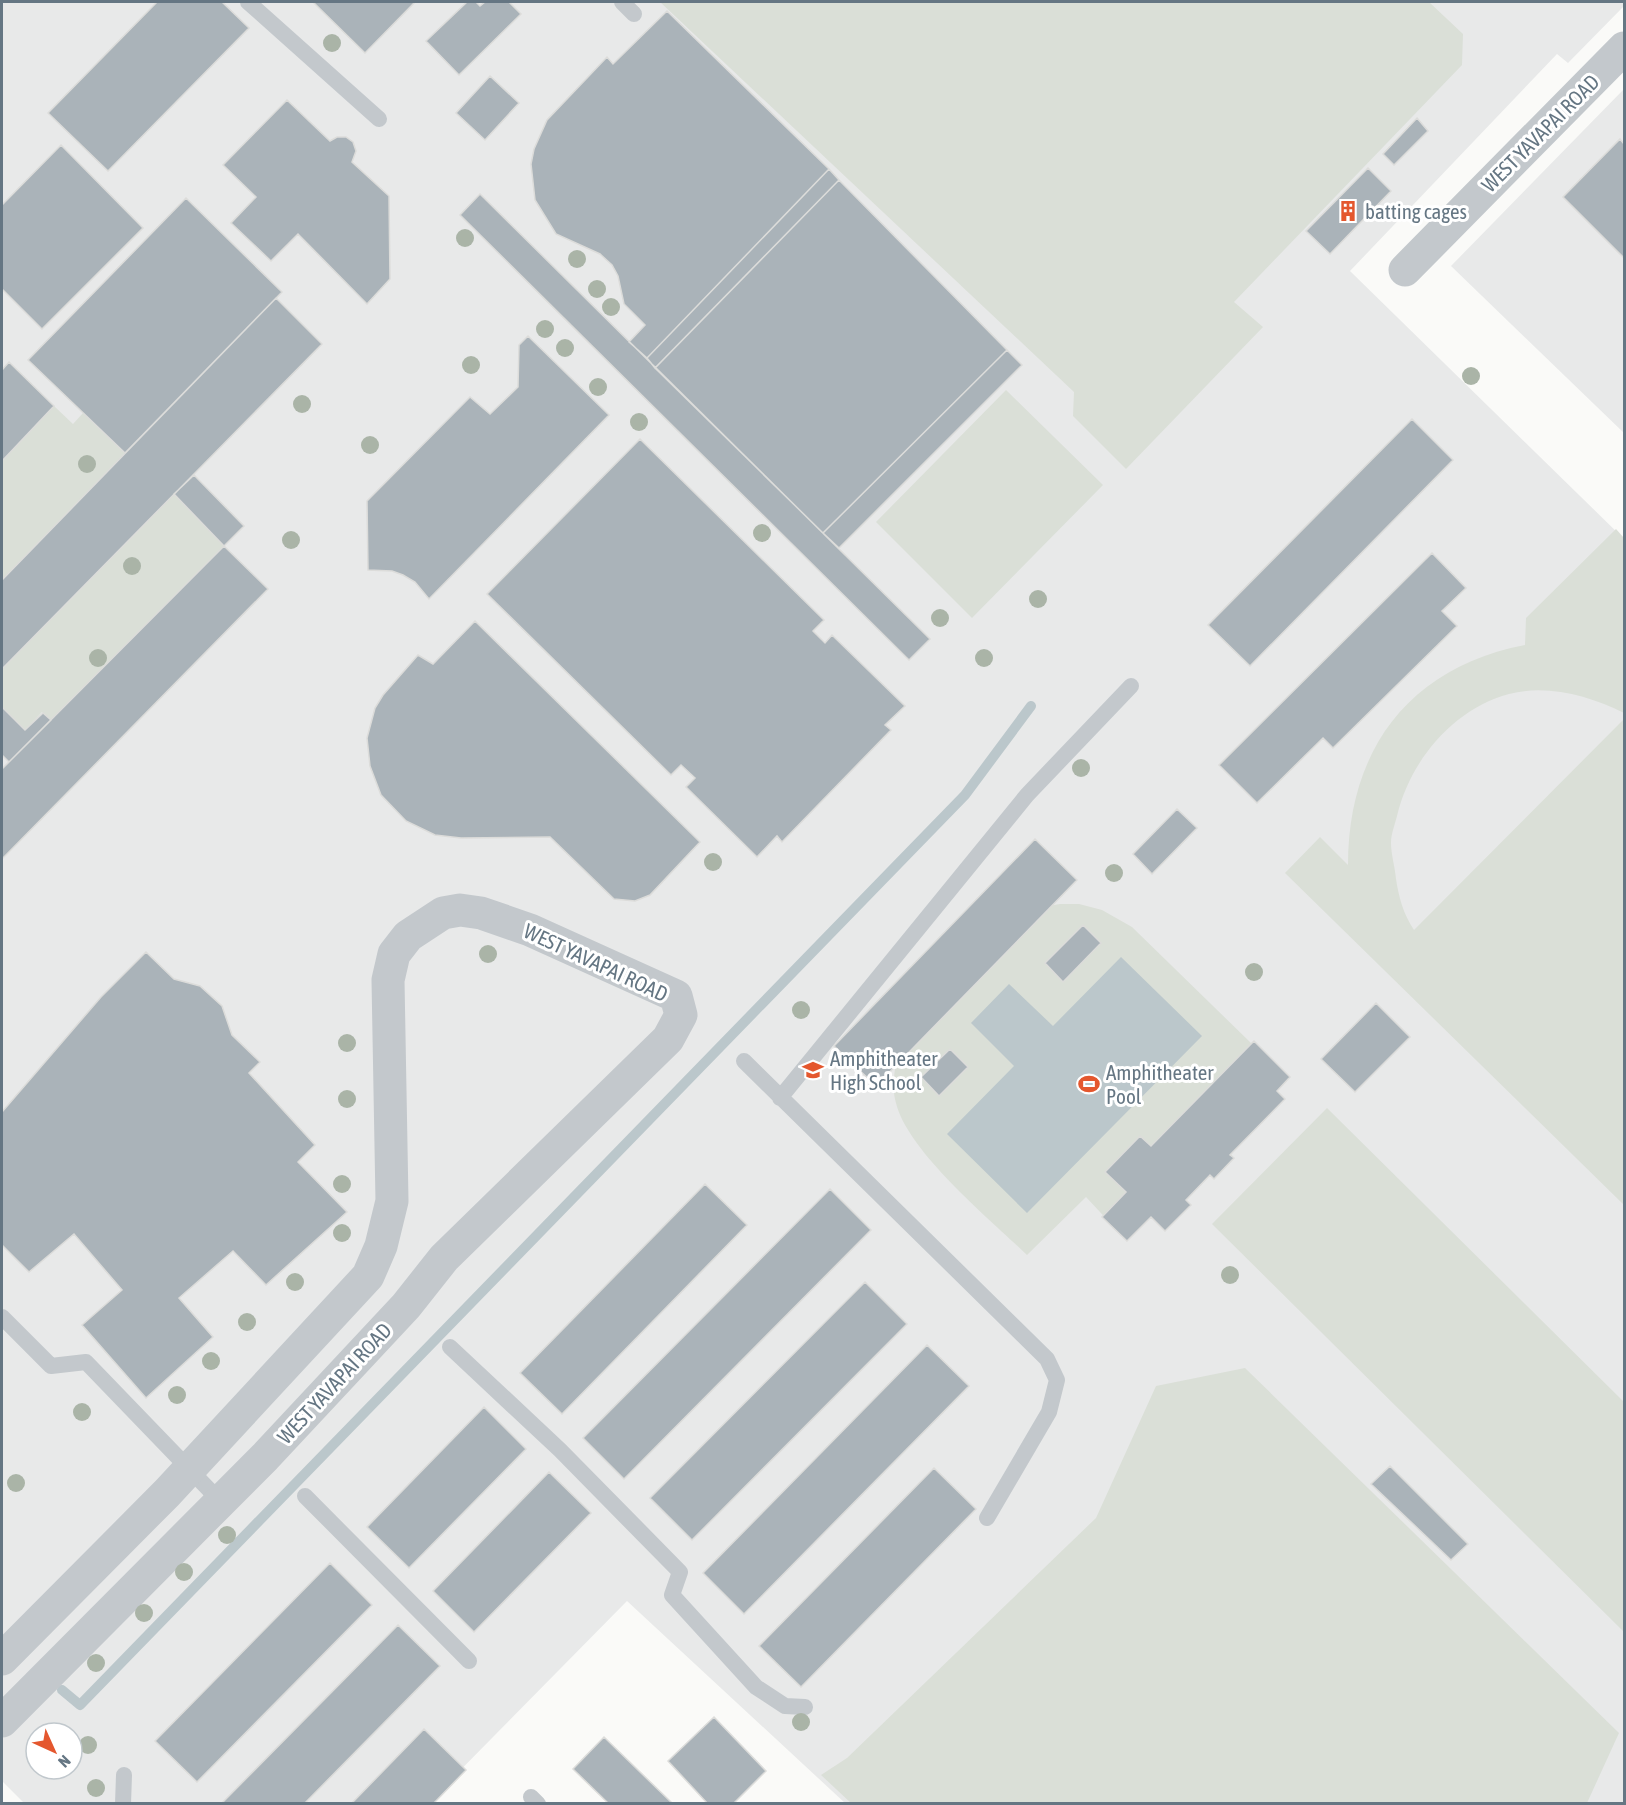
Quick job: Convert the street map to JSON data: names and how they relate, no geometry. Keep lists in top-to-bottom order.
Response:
{
  "streets": {
    "street": ["WEST YAVAPAI ROAD"]
  },
  "places": {
    "building": ["batting cages"],
    "school or university": ["Amphitheater High School"],
    "sports": ["Amphitheater Pool"]
  },
  "north": "bottom right"
}
